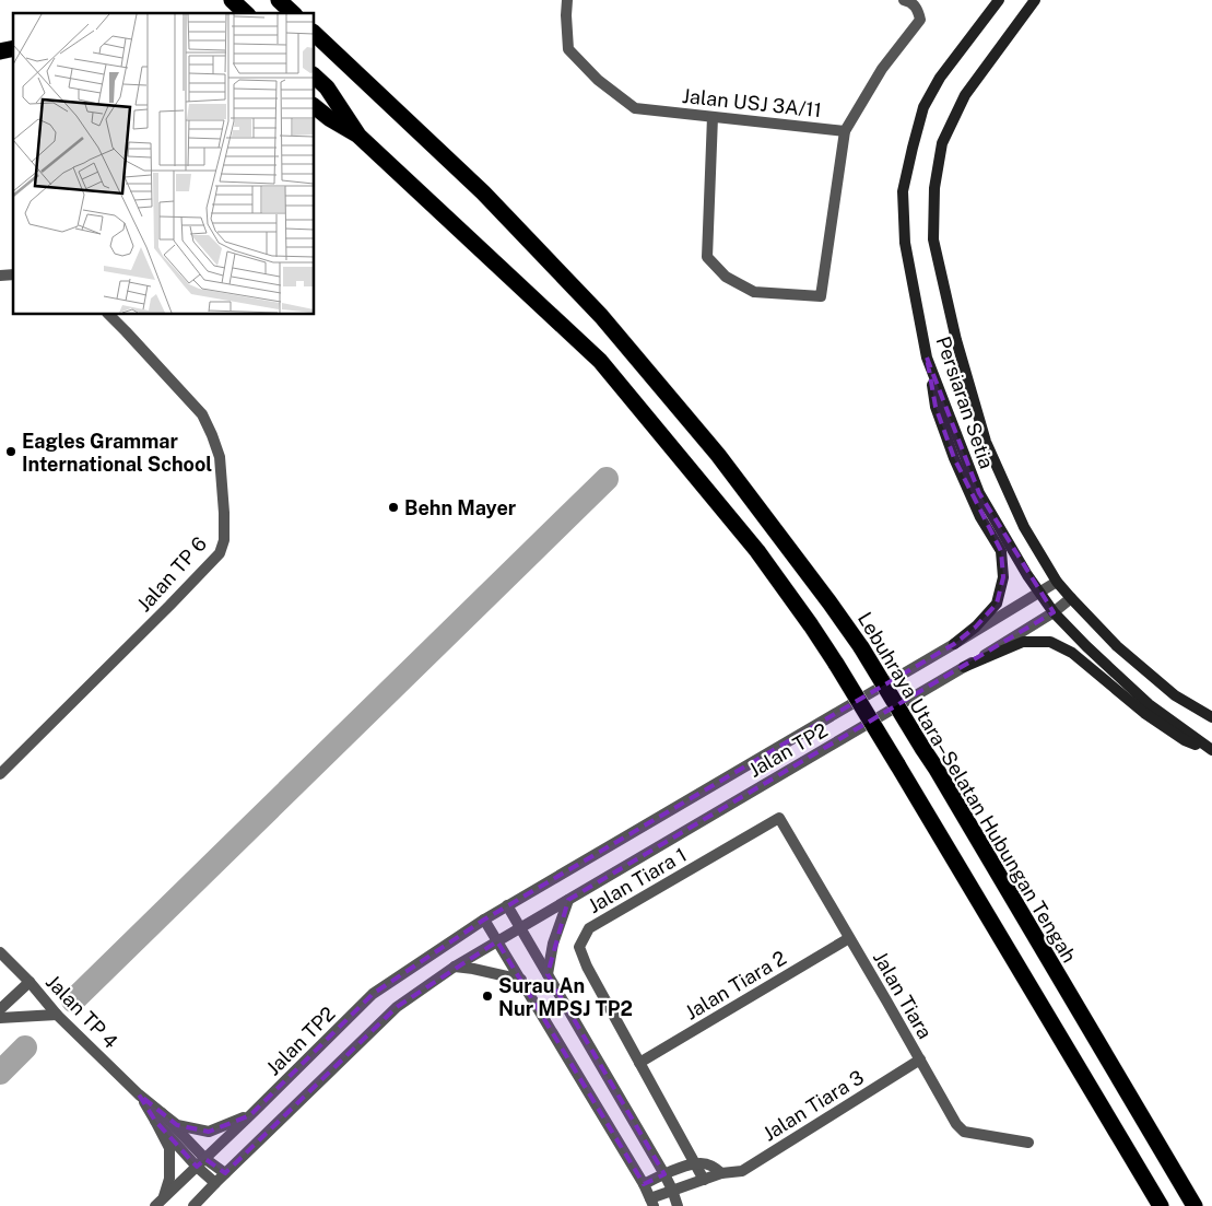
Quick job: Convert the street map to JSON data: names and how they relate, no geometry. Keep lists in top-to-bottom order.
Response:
{
  "streets": {
    "highway": ["Lebuhraya Utara–Selatan Hubungan Tengah"],
    "main road": ["Persiaran Setia"],
    "street": [
      "Jalan USJ 3A/11",
      "Jalan TP 6",
      "Jalan TP2",
      "Jalan Tiara 1",
      "Jalan Tiara 2",
      "Jalan Tiara",
      "Jalan TP 4",
      "Jalan Tiara 3"
    ]
  },
  "crossings": [
    ["Persiaran Setia", "Jalan TP2"],
    ["Jalan TP2", "Jalan TP 4"],
    ["Jalan Tiara 1", "Jalan Tiara 2"],
    ["Jalan Tiara 1", "Jalan Tiara"],
    ["Jalan Tiara 1", "Jalan Tiara 3"],
    ["Jalan Tiara 2", "Jalan Tiara"],
    ["Jalan Tiara", "Jalan Tiara 3"]
  ],
  "places": ["Eagles Grammar International School", "Behn Mayer", "Surau An Nur MPSJ TP2"]
}
